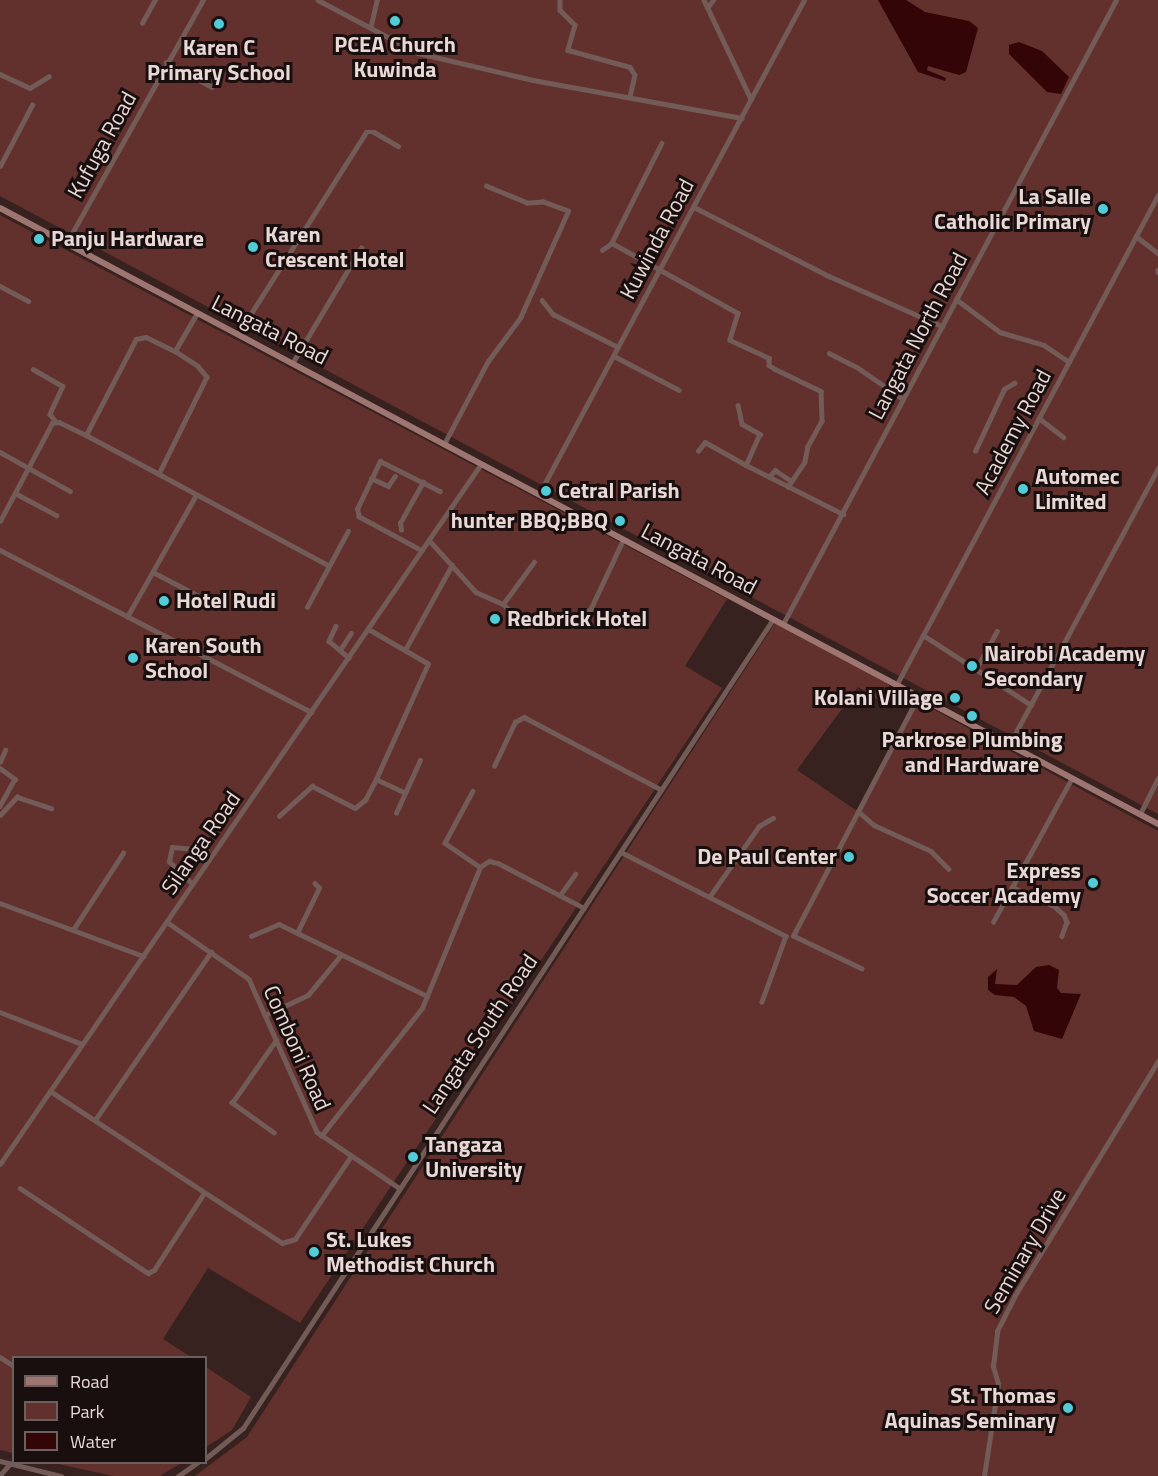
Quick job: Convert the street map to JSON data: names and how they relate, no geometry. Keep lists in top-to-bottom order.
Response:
{
  "streets": {
    "main road": ["Langata Road"],
    "street": [
      "Kufuga Road",
      "Kuwinda Road",
      "Langata North Road",
      "Academy Road",
      "Silanga Road",
      "Langata South Road",
      "Comboni Road",
      "Seminary Drive"
    ]
  },
  "crossings": [
    ["Kufuga Road", "Langata Road"],
    ["Kuwinda Road", "Langata Road"],
    ["Langata Road", "Langata North Road"],
    ["Langata Road", "Academy Road"],
    ["Langata Road", "Silanga Road"],
    ["Langata Road", "Langata South Road"],
    ["Silanga Road", "Comboni Road"],
    ["Langata South Road", "Comboni Road"]
  ],
  "places": [
    "PCEA Church Kuwinda",
    "Karen C Primary School",
    "La Salle Catholic Primary",
    "Panju Hardware",
    "Karen Crescent Hotel",
    "Automec Limited",
    "Cetral Parish",
    "hunter BBQ;BBQ",
    "Hotel Rudi",
    "Redbrick Hotel",
    "Karen South School",
    "Nairobi Academy Secondary",
    "Kolani Village",
    "Parkrose Plumbing and Hardware",
    "De Paul Center",
    "Express Soccer Academy",
    "Tangaza University",
    "St. Lukes Methodist Church",
    "St. Thomas Aquinas Seminary"
  ],
  "legend": ["Road", "Park", "Water"]
}
